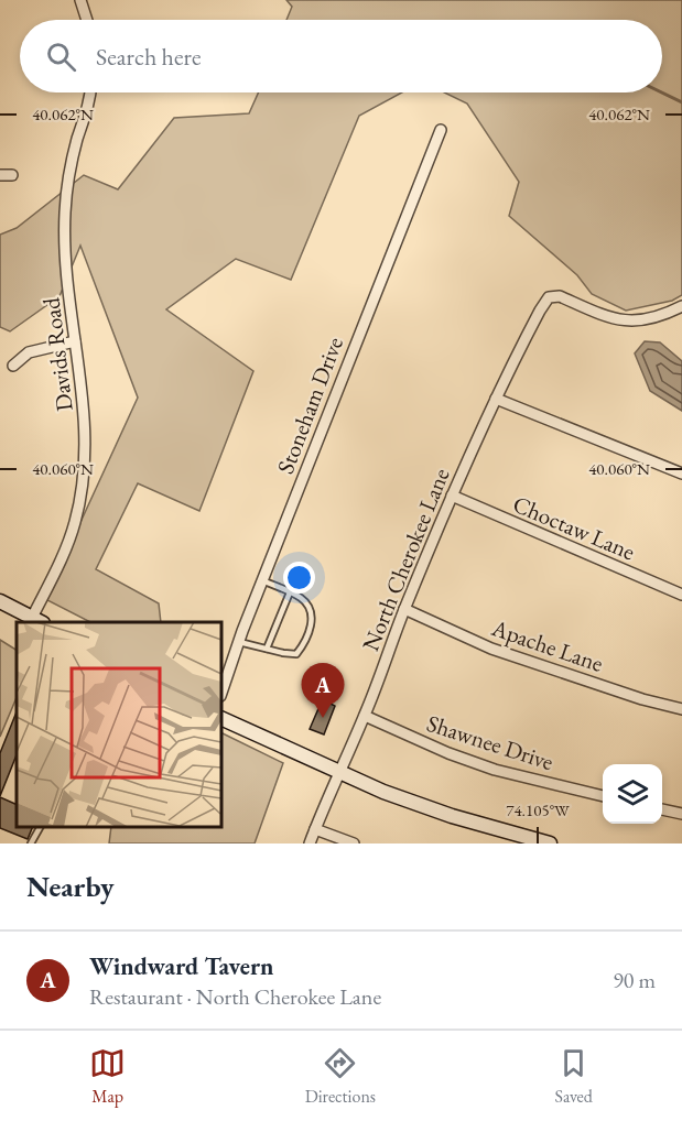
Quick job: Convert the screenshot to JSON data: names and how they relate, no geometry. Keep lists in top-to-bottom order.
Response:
{
  "streets": {
    "street": [
      "Davids Road",
      "Stoneham Drive",
      "Choctaw Lane",
      "North Cherokee Lane",
      "Apache Lane",
      "Shawnee Drive"
    ]
  },
  "crossings": [
    ["Choctaw Lane", "North Cherokee Lane"],
    ["North Cherokee Lane", "Apache Lane"],
    ["North Cherokee Lane", "Shawnee Drive"]
  ],
  "page": {
    "search": "Search here",
    "pins": "A",
    "heading": "Nearby",
    "list": [
      {
        "mark": "A",
        "name": "Windward Tavern",
        "note": "Restaurant · North Cherokee Lane",
        "value": "90 m"
      }
    ],
    "nav": ["Map", "Directions", "Saved"]
  },
  "coordinates": ["40.062°N", "40.060°N", "74.105°W"]
}
